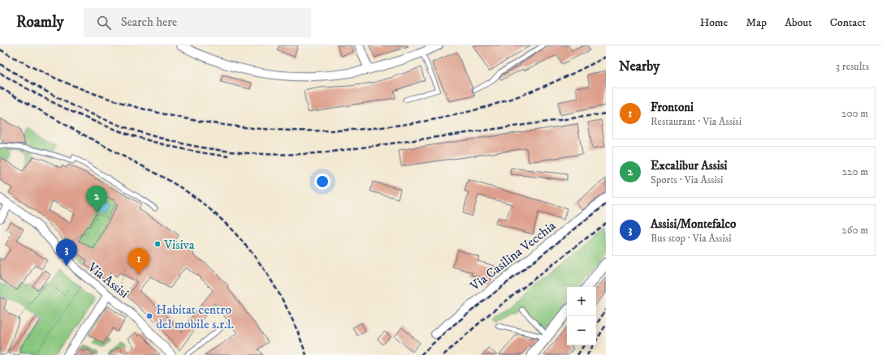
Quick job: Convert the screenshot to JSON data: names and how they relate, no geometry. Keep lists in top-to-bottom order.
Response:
{
  "streets": {
    "street": ["Via Casilina Vecchia", "Via Assisi"]
  },
  "places": ["Visiva", "Habitat centro del mobile s.r.l."],
  "page": {
    "header": "Roamly",
    "search": "Search here",
    "nav": [
      "Home",
      "Map",
      "About",
      "Contact"
    ],
    "heading": ["Nearby", "3 results"],
    "list": [
      {
        "mark": "1",
        "name": "Frontoni",
        "note": "Restaurant · Via Assisi",
        "value": "200 m"
      },
      {
        "mark": "2",
        "name": "Excalibur Assisi",
        "note": "Sports · Via Assisi",
        "value": "220 m"
      },
      {
        "mark": "3",
        "name": "Assisi/Montefalco",
        "note": "Bus stop · Via Assisi",
        "value": "260 m"
      }
    ],
    "pins": ["2", "3", "1"],
    "map_buttons": ["+", "−"]
  }
}
